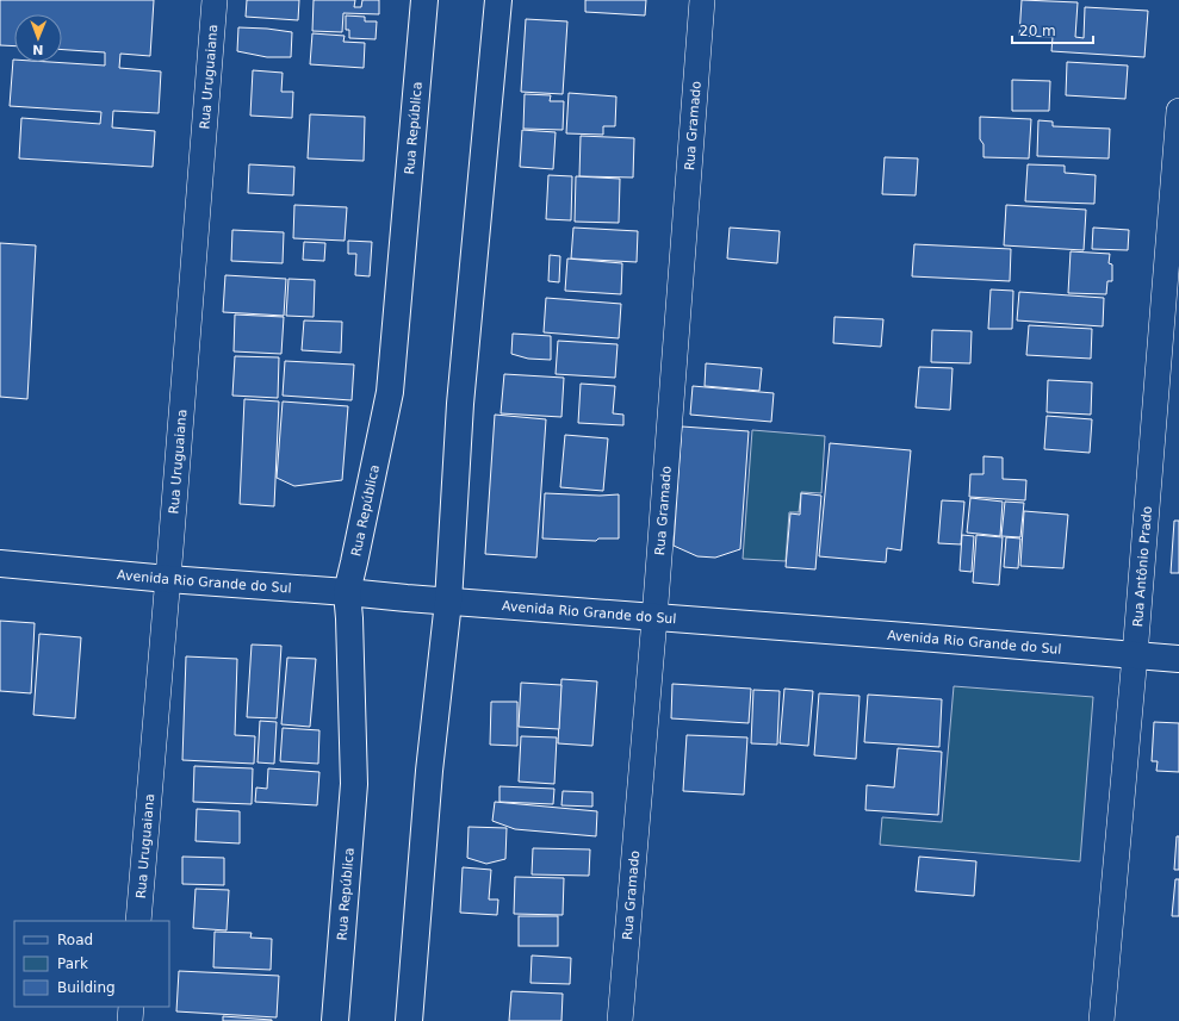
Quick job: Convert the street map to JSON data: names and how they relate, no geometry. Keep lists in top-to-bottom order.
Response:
{
  "streets": {
    "main road": ["Rua República", "Avenida Rio Grande do Sul"],
    "street": ["Rua Uruguaiana", "Rua Gramado", "Rua Antônio Prado"]
  },
  "crossings": [
    ["Rua Uruguaiana", "Avenida Rio Grande do Sul"],
    ["Rua Gramado", "Avenida Rio Grande do Sul"],
    ["Rua República", "Avenida Rio Grande do Sul"],
    ["Rua Antônio Prado", "Avenida Rio Grande do Sul"]
  ],
  "legend": ["Road", "Park", "Building"],
  "scale_bar": "20 m",
  "north": "bottom"
}
